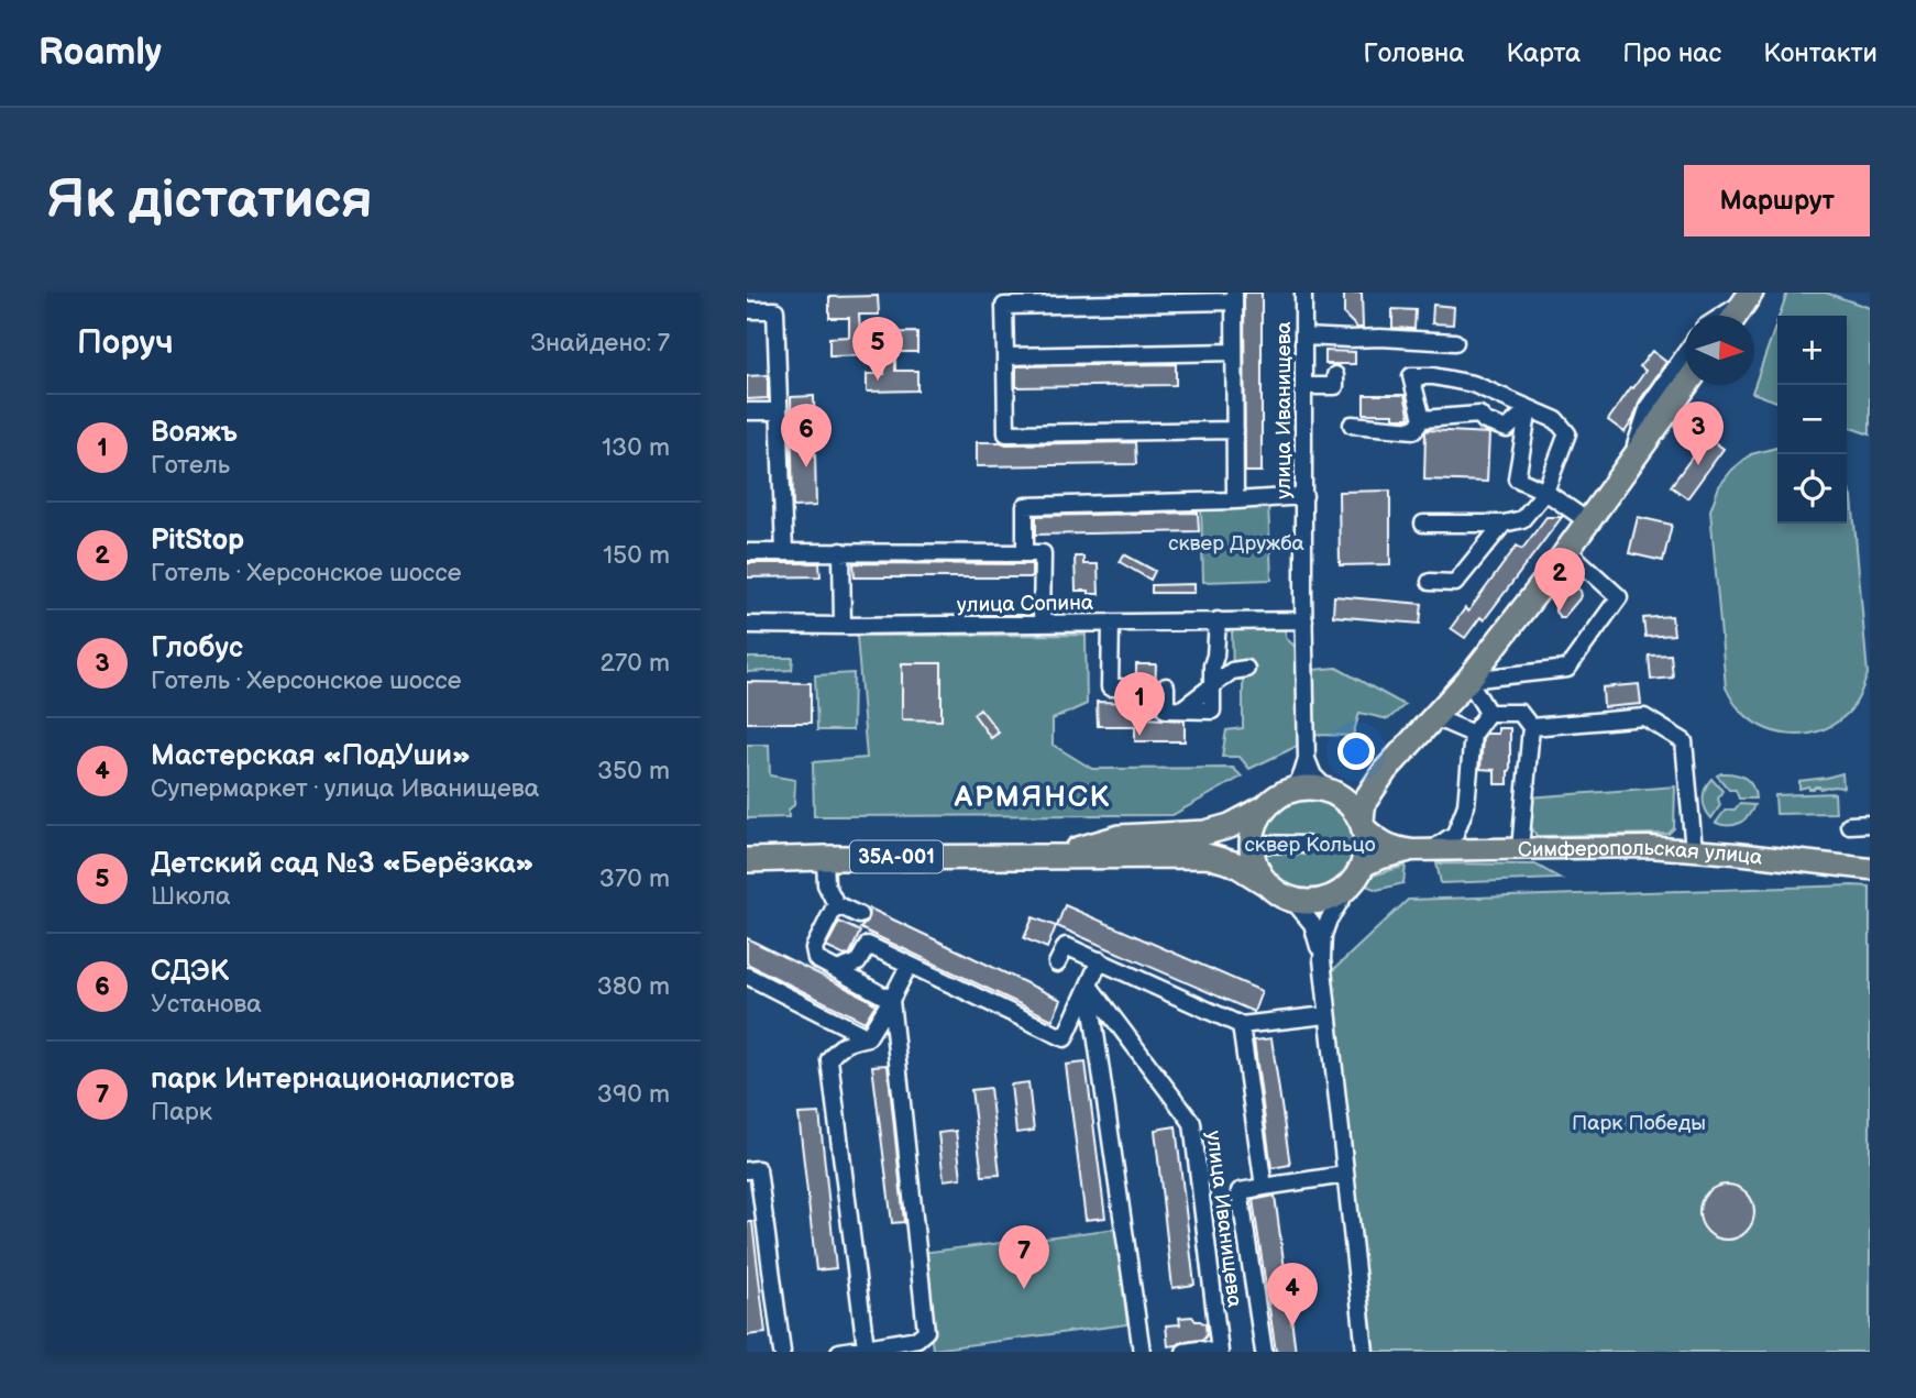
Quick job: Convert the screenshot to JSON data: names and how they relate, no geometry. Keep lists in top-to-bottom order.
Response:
{
  "streets": {
    "highway": ["35А-001"],
    "main road": ["Симферопольская улица"],
    "street": ["улица Иванищева", "улица Сопина"]
  },
  "crossings": [
    ["улица Иванищева", "улица Сопина"],
    ["улица Иванищева", "Симферопольская улица"],
    ["улица Иванищева", "35А-001"],
    ["Симферопольская улица", "35А-001"]
  ],
  "districts": ["АРМЯНСК"],
  "parks": ["сквер Дружба", "сквер Кольцо", "Парк Победы"],
  "north": "right",
  "page": {
    "header": "Roamly",
    "nav": [
      "Головна",
      "Карта",
      "Про нас",
      "Контакти"
    ],
    "buttons": "Маршрут",
    "title": "Як дістатися",
    "heading": ["Поруч", "Знайдено: 7"],
    "map_buttons": ["+", "−"],
    "pins": [
      "5",
      "3",
      "6",
      "2",
      "1",
      "7",
      "4"
    ],
    "list": [
      {
        "mark": "1",
        "name": "Вояжъ",
        "note": "Готель",
        "value": "130 m"
      },
      {
        "mark": "2",
        "name": "PitStop",
        "note": "Готель · Херсонское шоссе",
        "value": "150 m"
      },
      {
        "mark": "3",
        "name": "Глобус",
        "note": "Готель · Херсонское шоссе",
        "value": "270 m"
      },
      {
        "mark": "4",
        "name": "Мастерская «ПодУши»",
        "note": "Супермаркет · улица Иванищева",
        "value": "350 m"
      },
      {
        "mark": "5",
        "name": "Детский сад №3 «Берёзка»",
        "note": "Школа",
        "value": "370 m"
      },
      {
        "mark": "6",
        "name": "СДЭК",
        "note": "Установа",
        "value": "380 m"
      },
      {
        "mark": "7",
        "name": "парк Интернационалистов",
        "note": "Парк",
        "value": "390 m"
      }
    ]
  }
}
